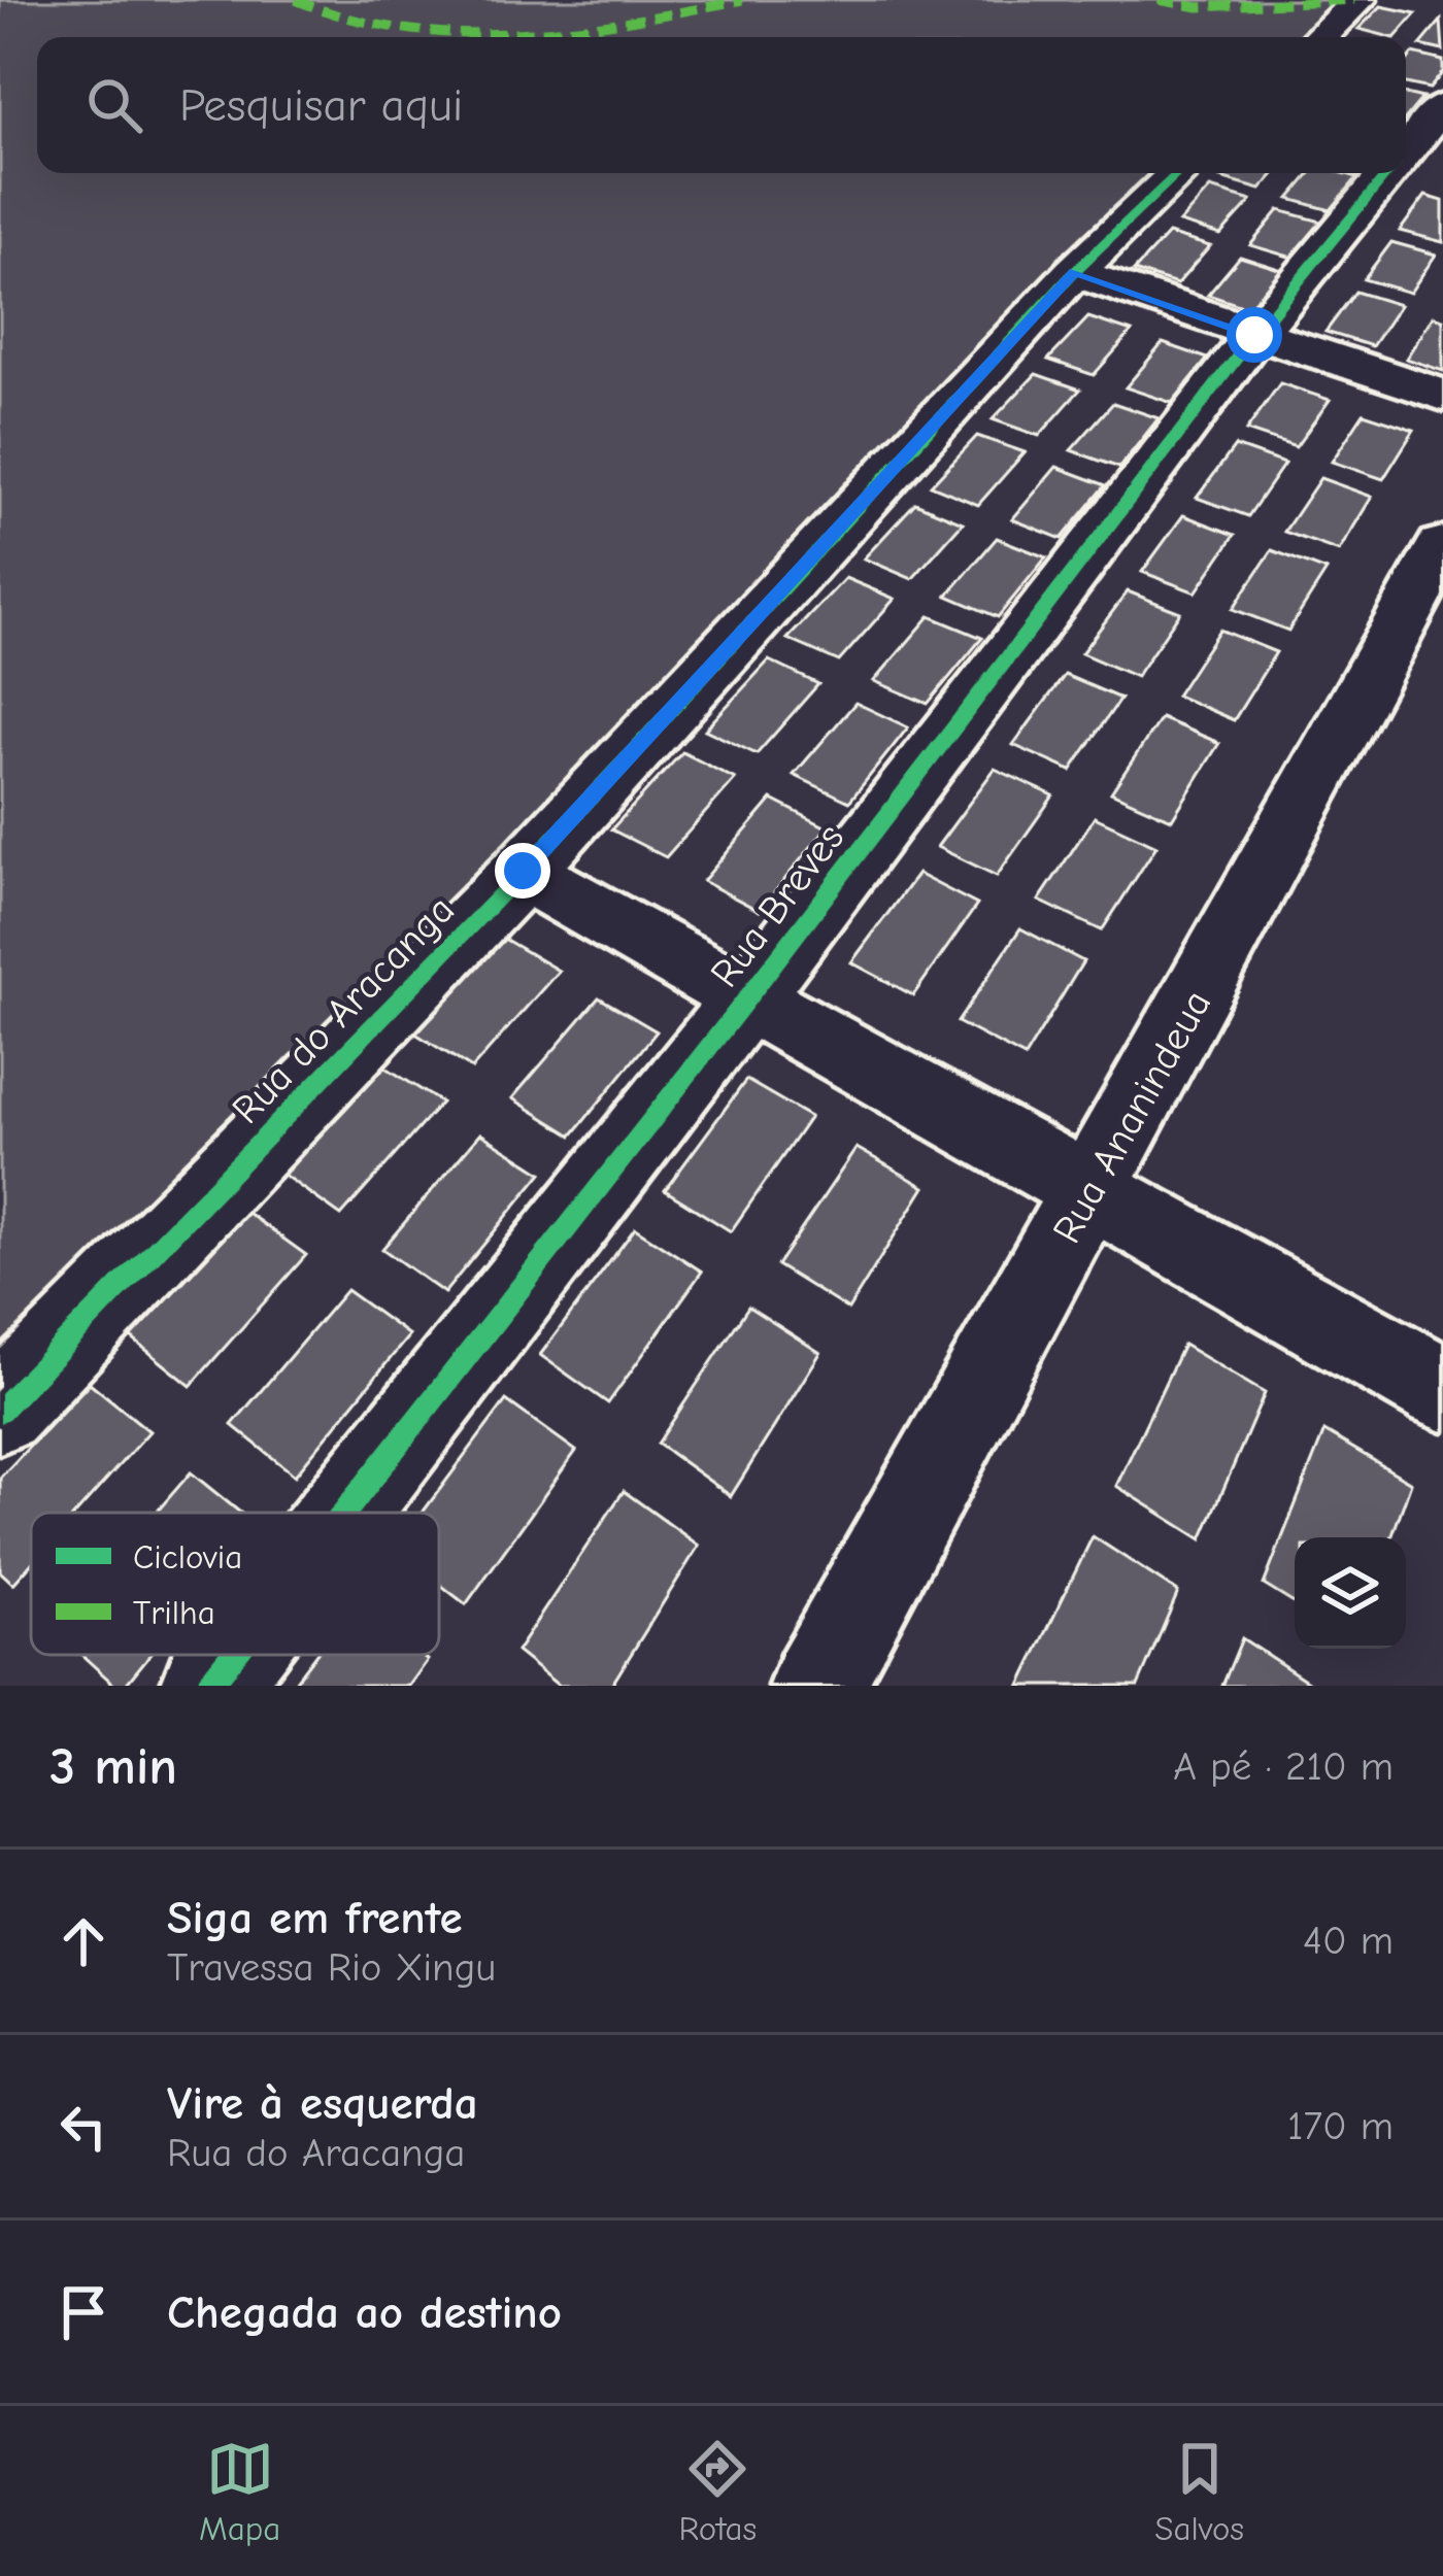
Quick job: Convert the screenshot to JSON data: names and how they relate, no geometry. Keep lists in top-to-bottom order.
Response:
{
  "streets": {
    "street": ["Rua Breves", "Rua do Aracanga", "Rua Ananindeua"]
  },
  "legend": ["Ciclovia", "Trilha"],
  "page": {
    "search": "Pesquisar aqui",
    "heading": ["3 min", "A pé · 210 m"],
    "list": [
      ["Siga em frente", "Travessa Rio Xingu", "40 m"],
      ["Vire à esquerda", "Rua do Aracanga", "170 m"],
      "Chegada ao destino"
    ],
    "nav": ["Mapa", "Rotas", "Salvos"]
  }
}
